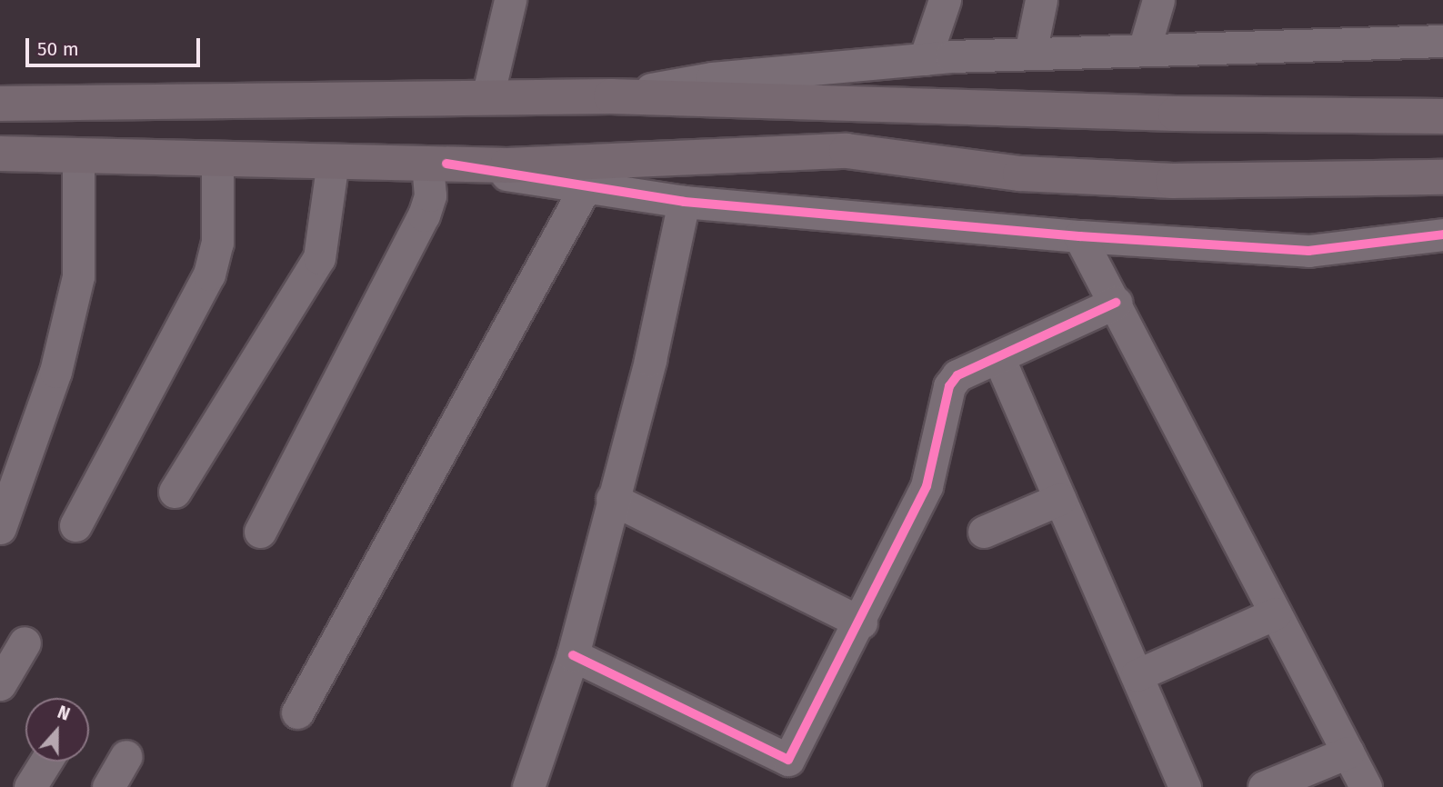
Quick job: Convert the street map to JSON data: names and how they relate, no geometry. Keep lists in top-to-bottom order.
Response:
{
  "scale_bar": "50 m",
  "north": "top"
}
